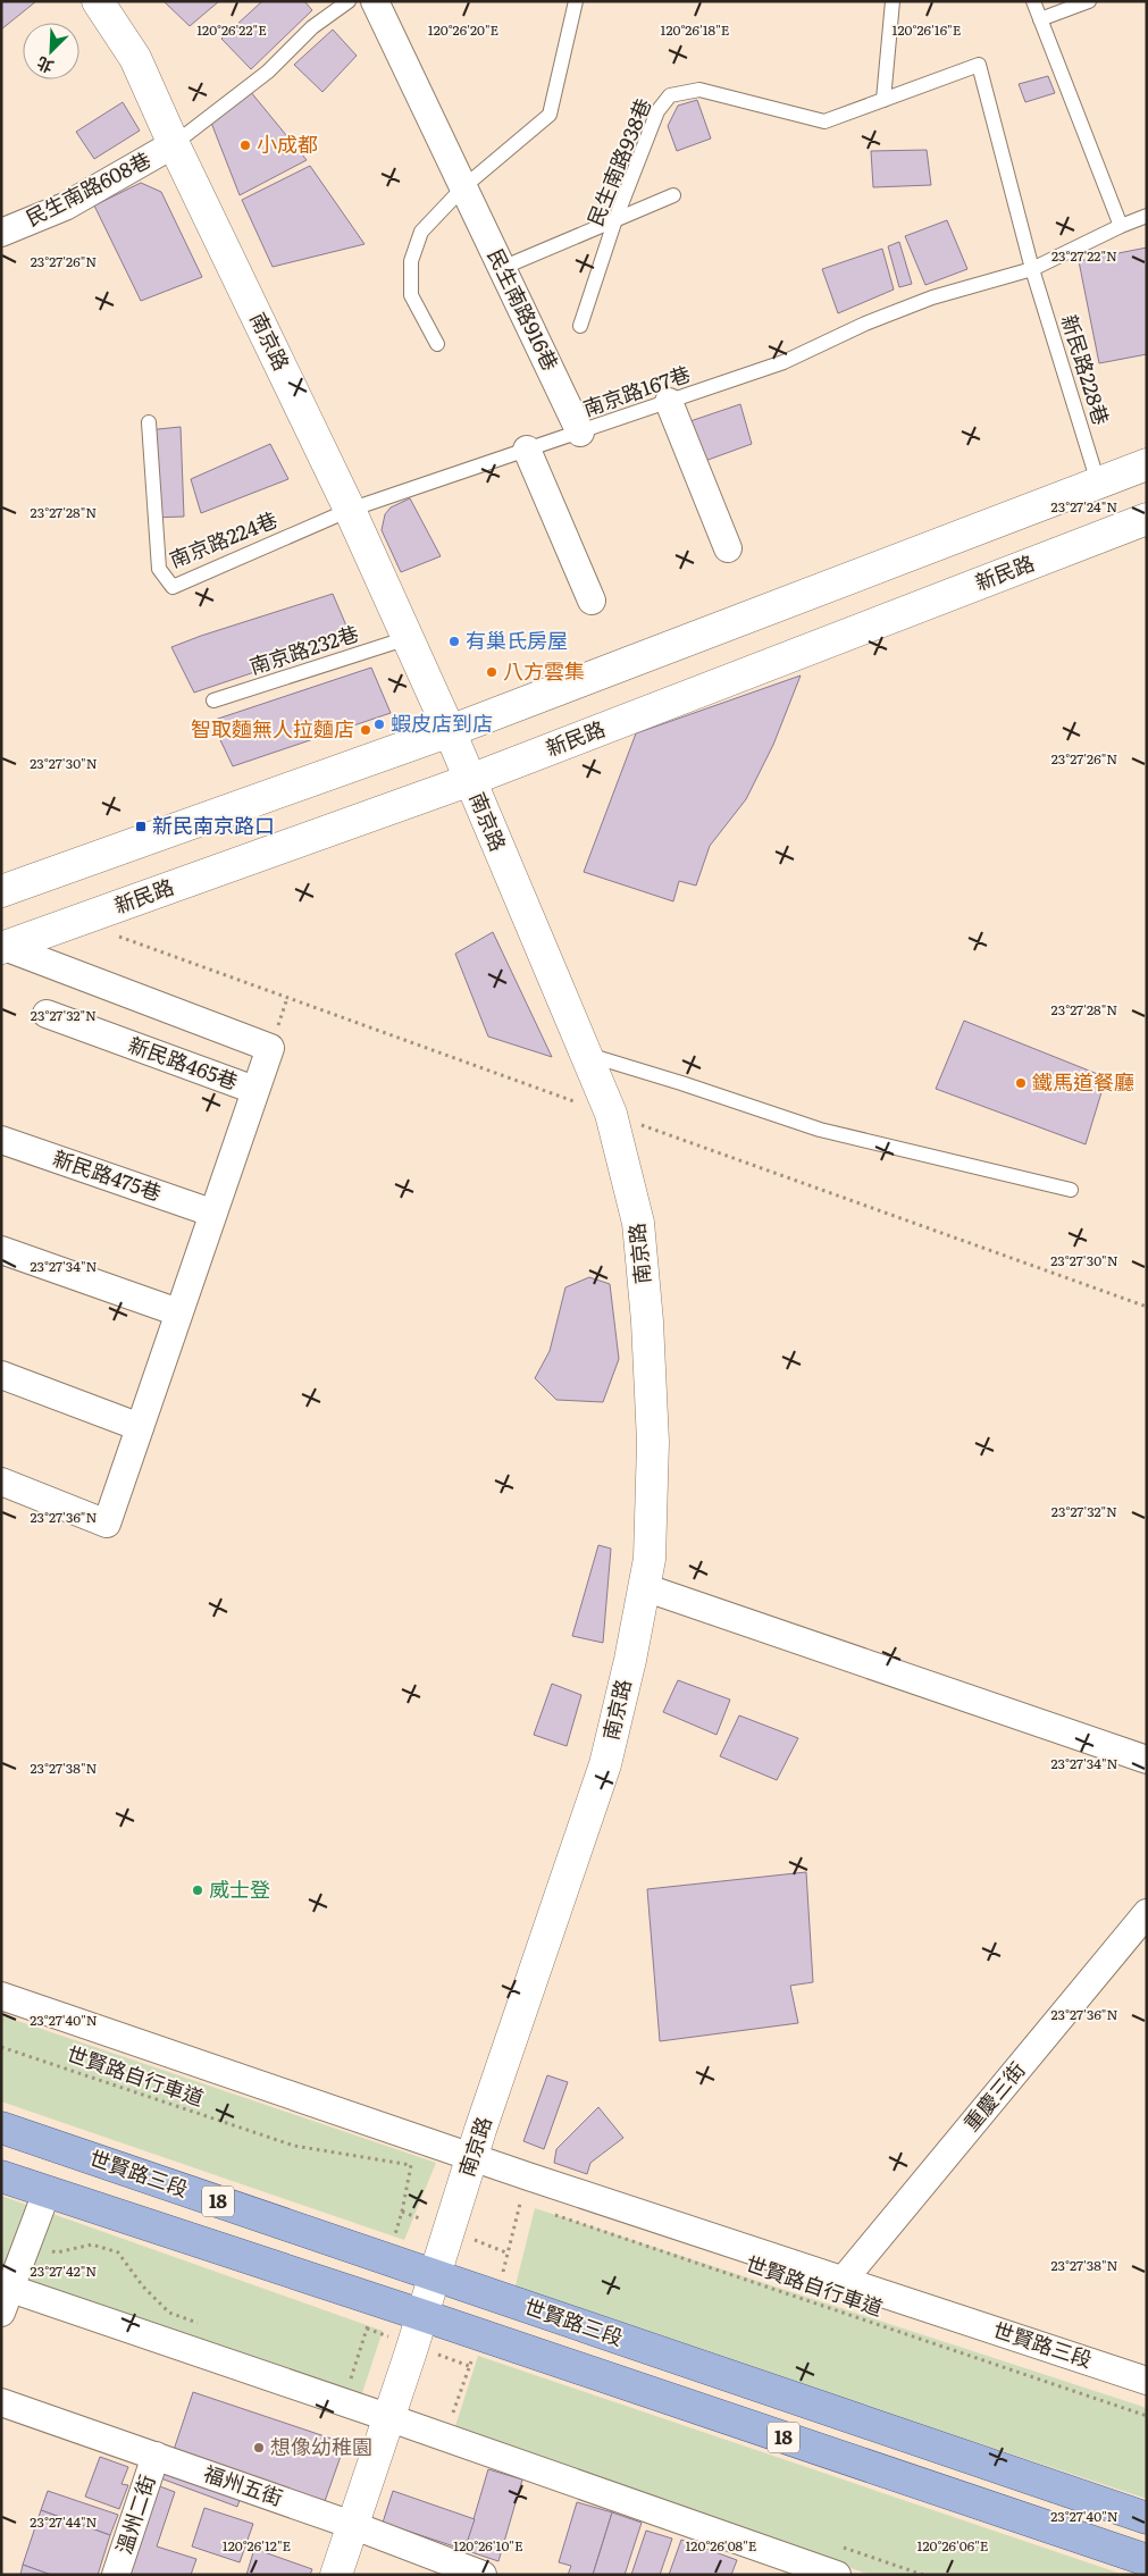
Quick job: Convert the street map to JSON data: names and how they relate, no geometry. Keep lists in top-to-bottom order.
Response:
{
  "streets": {
    "main road": ["世賢路三段", "18"],
    "street": [
      "民生南路608巷",
      "民生南路916巷",
      "南京路",
      "新民路",
      "新民路465巷",
      "新民路475巷",
      "重慶三街",
      "福州五街",
      "溫州二街"
    ],
    "lane": [
      "民生南路938巷",
      "新民路228巷",
      "南京路167巷",
      "南京路224巷",
      "南京路232巷"
    ],
    "path": ["世賢路自行車道"]
  },
  "crossings": [
    ["民生南路938巷", "新民路228巷"],
    ["民生南路608巷", "南京路"],
    ["民生南路916巷", "南京路167巷"],
    ["南京路", "南京路167巷"],
    ["南京路", "南京路224巷"],
    ["南京路", "新民路"],
    ["南京路", "南京路232巷"],
    ["南京路", "世賢路三段"],
    ["南京路", "福州五街"],
    ["新民路228巷", "南京路167巷"],
    ["南京路167巷", "南京路224巷"],
    ["重慶三街", "世賢路三段"],
    ["福州五街", "溫州二街"]
  ],
  "places": {
    "other": [
      "小成都",
      "有巢氏房屋",
      "八方雲集",
      "蝦皮店到店",
      "智取麵無人拉麵店",
      "鐵馬道餐廳",
      "威士登",
      "想像幼稚園"
    ],
    "transit": ["新民南京路口"]
  },
  "north": "bottom left",
  "coordinates": [
    "120°26'22\"E",
    "120°26'20\"E",
    "120°26'16\"E",
    "120°26'18\"E",
    "23°27'22\"N",
    "23°27'26\"N",
    "23°27'24\"N",
    "23°27'28\"N",
    "23°27'30\"N",
    "23°27'32\"N",
    "23°27'34\"N",
    "23°27'36\"N",
    "23°27'38\"N",
    "23°27'40\"N",
    "23°27'42\"N",
    "23°27'44\"N",
    "120°26'12\"E",
    "120°26'10\"E",
    "120°26'08\"E",
    "120°26'06\"E"
  ]
}
